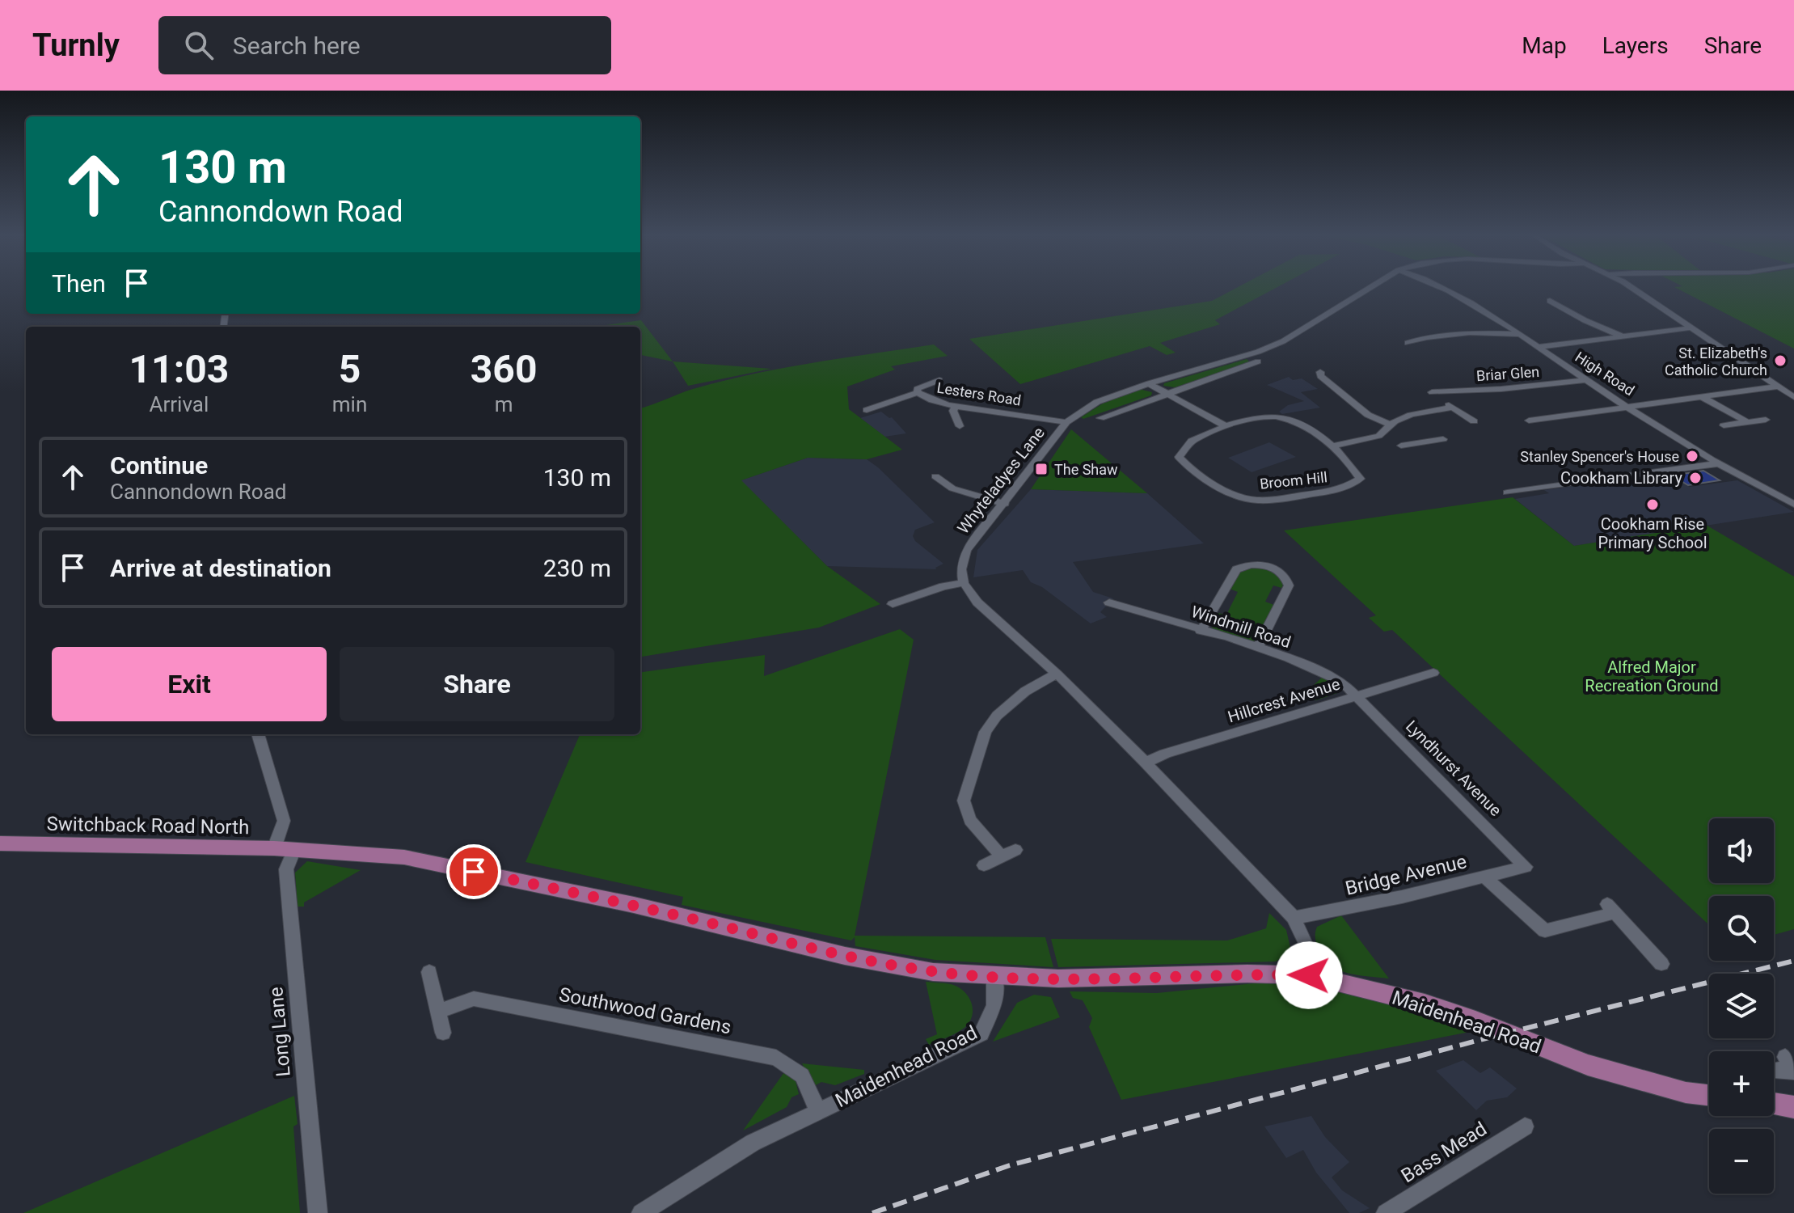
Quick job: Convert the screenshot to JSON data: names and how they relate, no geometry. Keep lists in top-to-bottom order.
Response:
{
  "streets": {
    "main road": ["Switchback Road North", "Maidenhead Road"],
    "street": [
      "Briar Glen",
      "High Road",
      "Lesters Road",
      "Whyteladyes Lane",
      "Broom Hill",
      "Windmill Road",
      "Hillcrest Avenue",
      "Lyndhurst Avenue",
      "Bridge Avenue",
      "Southwood Gardens",
      "Long Lane",
      "Bass Mead"
    ]
  },
  "crossings": [
    ["Briar Glen", "High Road"],
    ["Lesters Road", "Whyteladyes Lane"],
    ["Windmill Road", "Hillcrest Avenue"],
    ["Windmill Road", "Lyndhurst Avenue"],
    ["Hillcrest Avenue", "Lyndhurst Avenue"],
    ["Lyndhurst Avenue", "Bridge Avenue"],
    ["Switchback Road North", "Maidenhead Road"],
    ["Switchback Road North", "Long Lane"],
    ["Southwood Gardens", "Maidenhead Road"]
  ],
  "parks": ["Alfred Major Recreation Ground"],
  "places": {
    "other": [
      "St. Elizabeth's Catholic Church",
      "Stanley Spencer's House",
      "Cookham Library",
      "Cookham Rise Primary School"
    ],
    "transit": ["The Shaw"]
  },
  "page": {
    "header": "Turnly",
    "search": "Search here",
    "nav": ["Map", "Layers", "Share"],
    "turn": ["130 m", "Cannondown Road"],
    "then": "Then",
    "eta": [
      "11:03",
      "Arrival",
      "5",
      "min",
      "360",
      "m"
    ],
    "list": [
      {
        "name": "Continue",
        "note": "Cannondown Road",
        "value": "130 m"
      },
      {
        "name": "Arrive at destination",
        "value": "230 m"
      }
    ],
    "buttons": ["Exit", "Share"],
    "map_buttons": ["+", "−"]
  }
}
